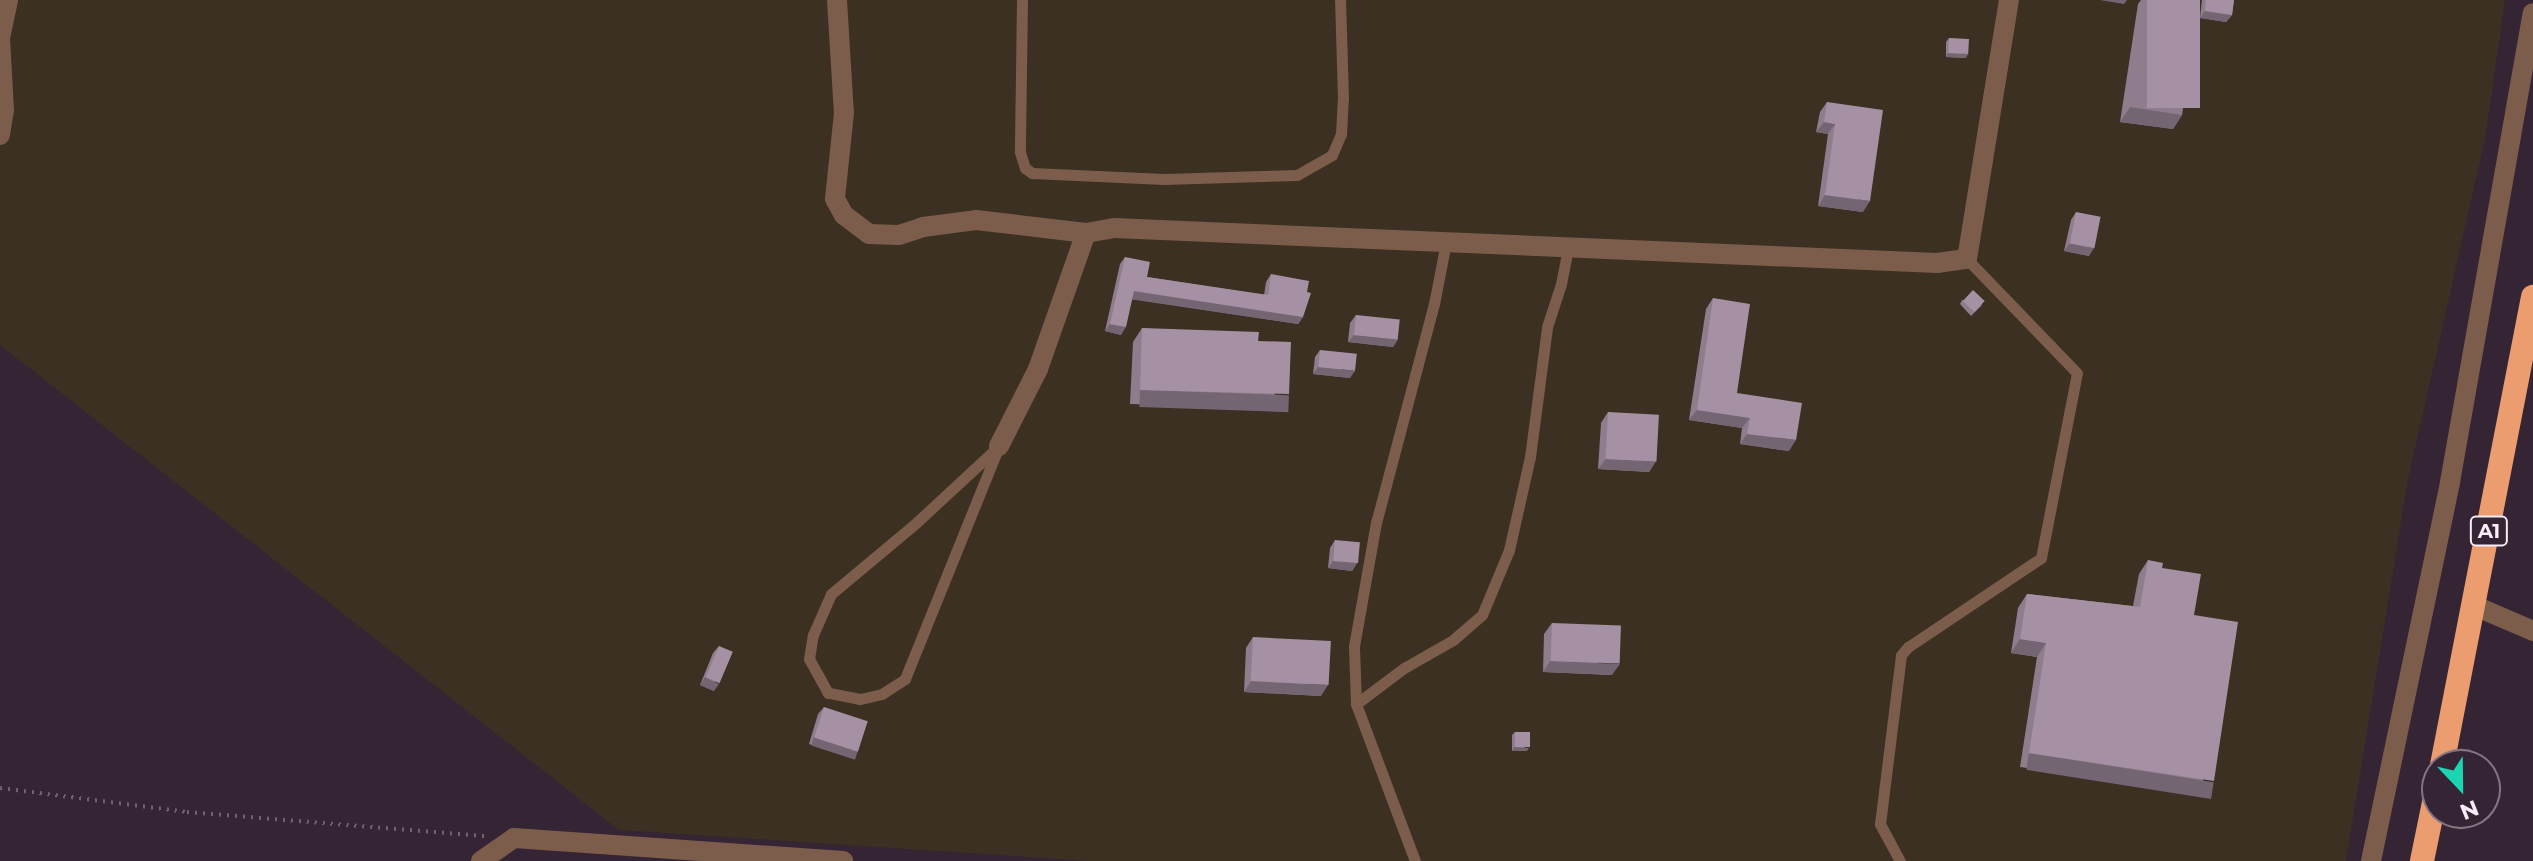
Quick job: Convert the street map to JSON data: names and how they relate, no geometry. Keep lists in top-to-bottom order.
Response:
{
  "streets": {
    "highway": ["A1"]
  },
  "north": "bottom"
}
